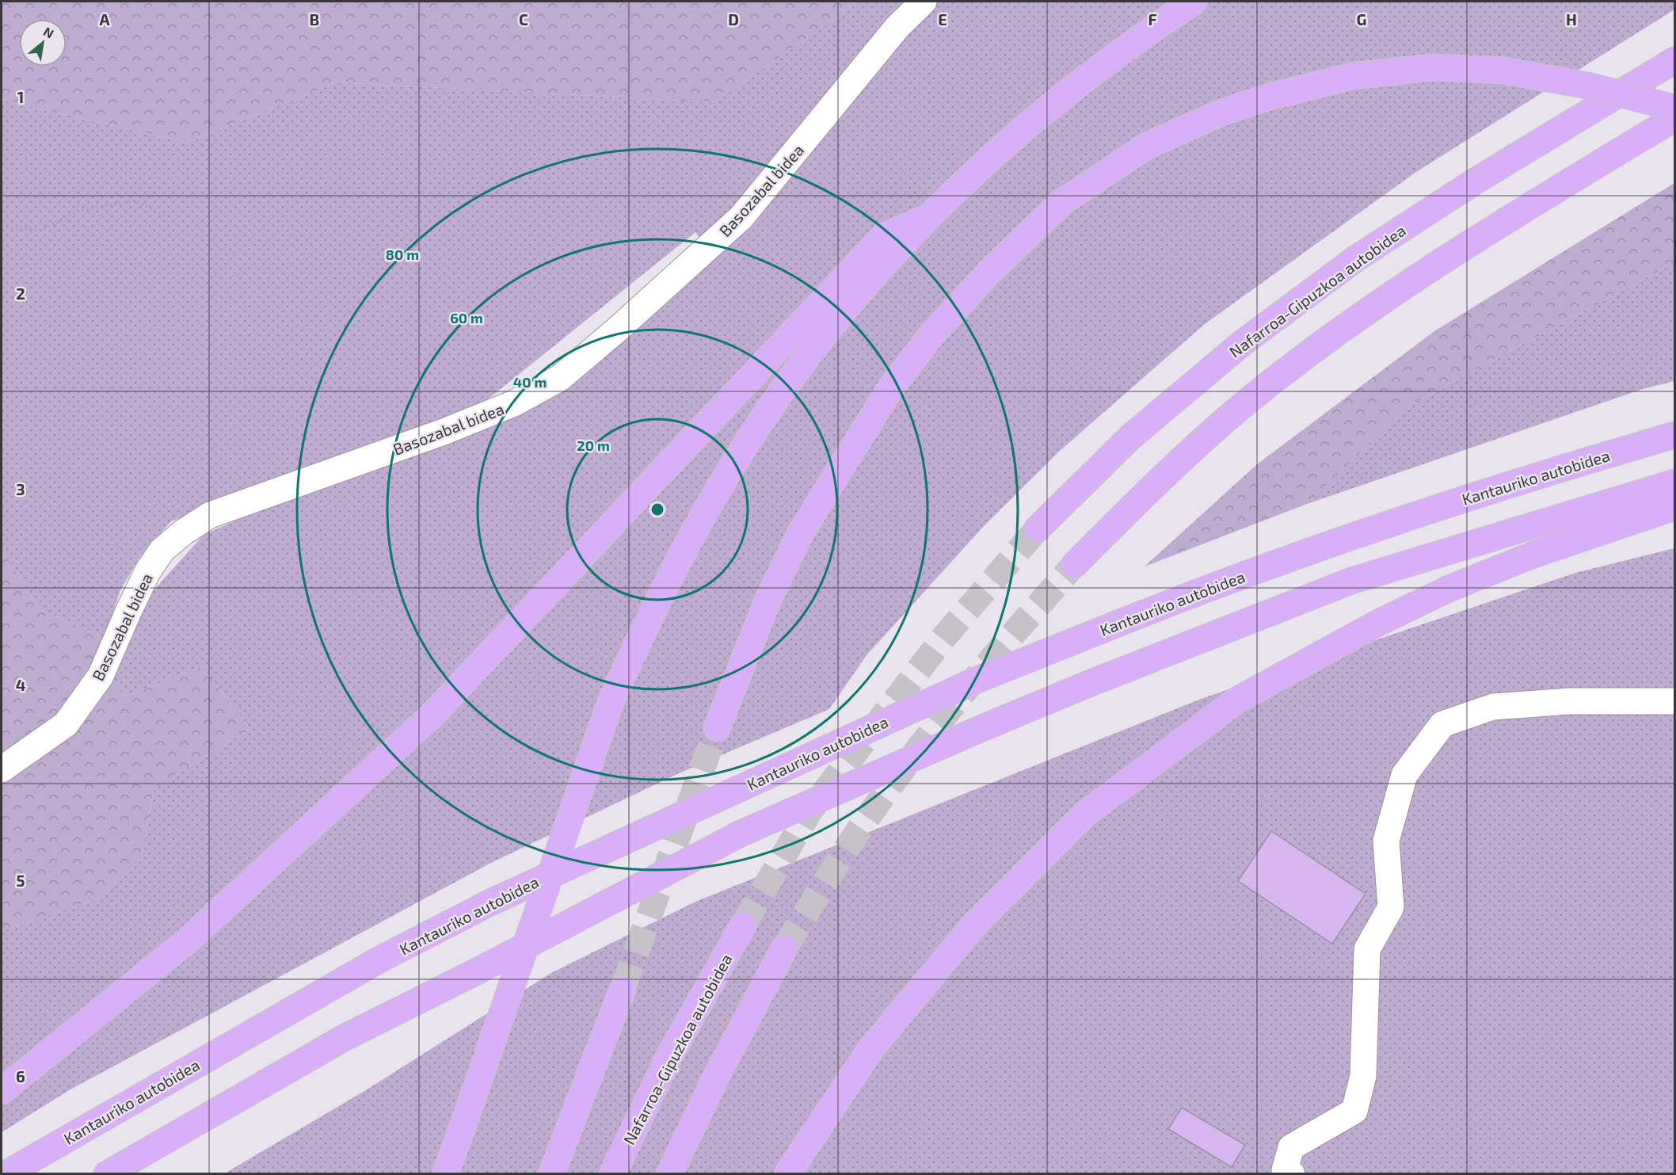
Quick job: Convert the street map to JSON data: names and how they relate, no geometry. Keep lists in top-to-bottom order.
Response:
{
  "streets": {
    "highway": ["Nafarroa-Gipuzkoa autobidea", "Kantauriko autobidea"],
    "street": ["Basozabal bidea"]
  },
  "north": "top right",
  "grid": {
    "columns": [
      "A",
      "B",
      "C",
      "D",
      "E",
      "F",
      "G",
      "H"
    ],
    "rows": [
      "1",
      "2",
      "3",
      "4",
      "5",
      "6"
    ]
  },
  "rings": [
    "80 m",
    "60 m",
    "40 m",
    "20 m"
  ]
}
